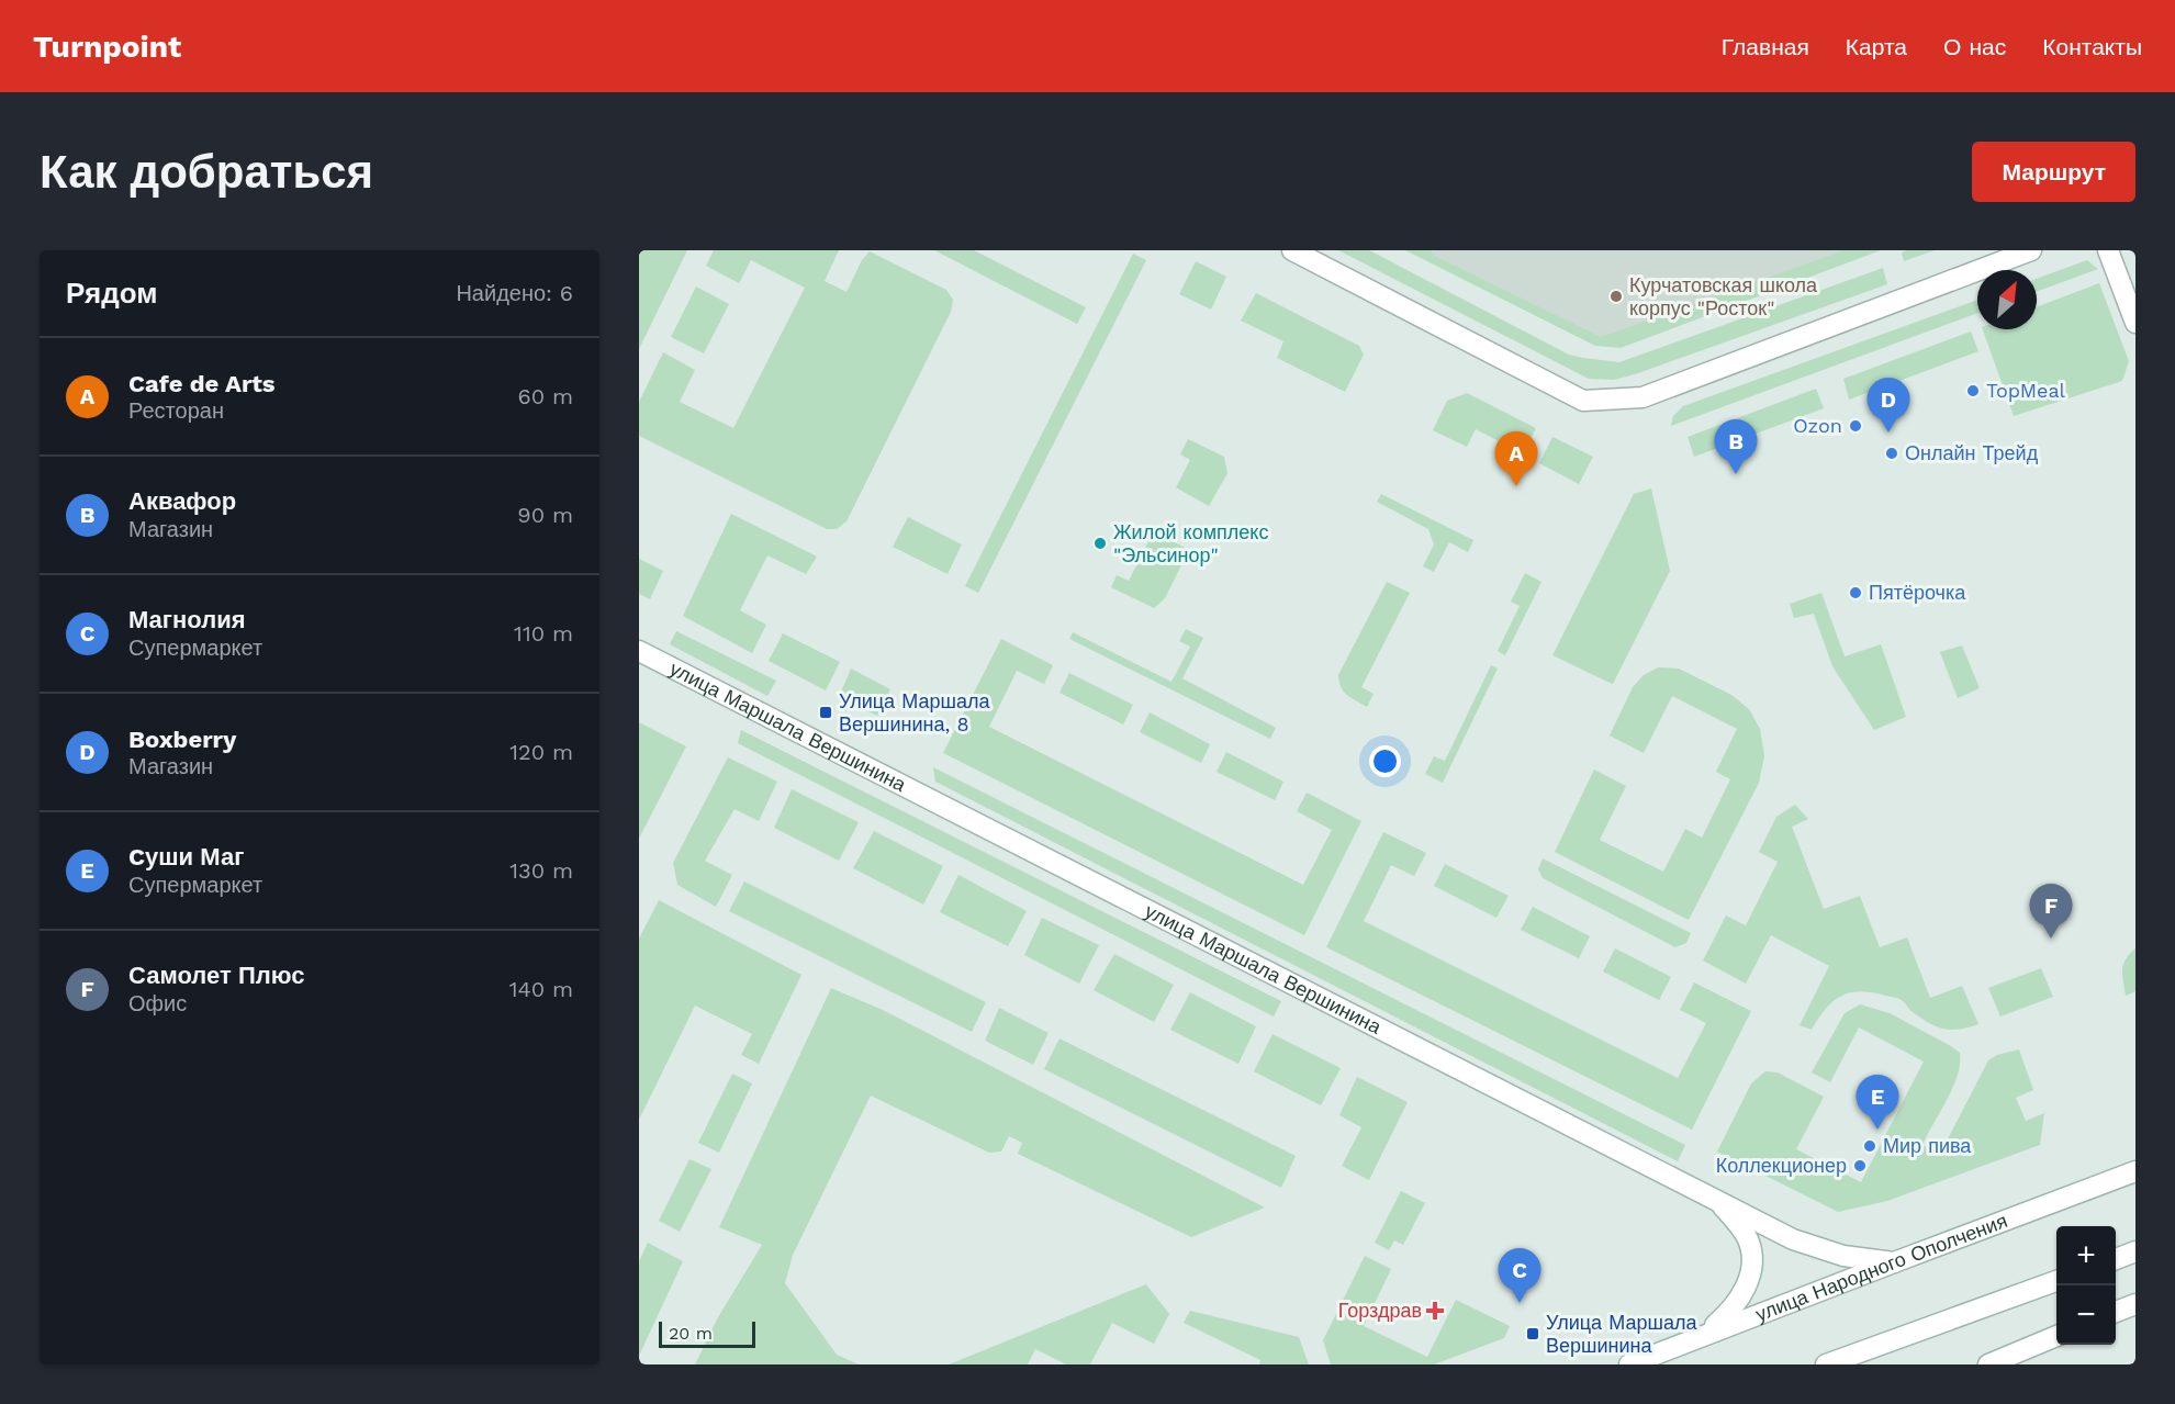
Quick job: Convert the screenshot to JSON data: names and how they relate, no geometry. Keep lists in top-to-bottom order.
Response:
{
  "streets": {
    "street": ["улица Маршала Вершинина", "улица Народного Ополчения"]
  },
  "crossings": [
    ["улица Маршала Вершинина", "улица Народного Ополчения"]
  ],
  "places": {
    "other": [
      "Курчатовская школа корпус \"Росток\"",
      "TopMeal",
      "Ozon",
      "Онлайн Трейд",
      "Жилой комплекс \"Эльсинор\"",
      "Пятёрочка",
      "Мир пива",
      "Коллекционер"
    ],
    "transit": ["Улица Маршала Вершинина, 8", "Улица Маршала Вершинина"],
    "health": ["Горздрав"]
  },
  "scale_bar": "20 m",
  "north": "top right",
  "page": {
    "header": "Turnpoint",
    "nav": [
      "Главная",
      "Карта",
      "О нас",
      "Контакты"
    ],
    "buttons": "Маршрут",
    "title": "Как добраться",
    "heading": ["Рядом", "Найдено: 6"],
    "list": [
      {
        "mark": "A",
        "name": "Cafe de Arts",
        "note": "Ресторан",
        "value": "60 m"
      },
      {
        "mark": "B",
        "name": "Аквафор",
        "note": "Магазин",
        "value": "90 m"
      },
      {
        "mark": "C",
        "name": "Магнолия",
        "note": "Супермаркет",
        "value": "110 m"
      },
      {
        "mark": "D",
        "name": "Boxberry",
        "note": "Магазин",
        "value": "120 m"
      },
      {
        "mark": "E",
        "name": "Cуши Маг",
        "note": "Супермаркет",
        "value": "130 m"
      },
      {
        "mark": "F",
        "name": "Самолет Плюс",
        "note": "Офис",
        "value": "140 m"
      }
    ],
    "pins": [
      "D",
      "B",
      "A",
      "F",
      "E",
      "C"
    ],
    "map_buttons": ["+", "−"],
    "scale": "20 m"
  }
}
